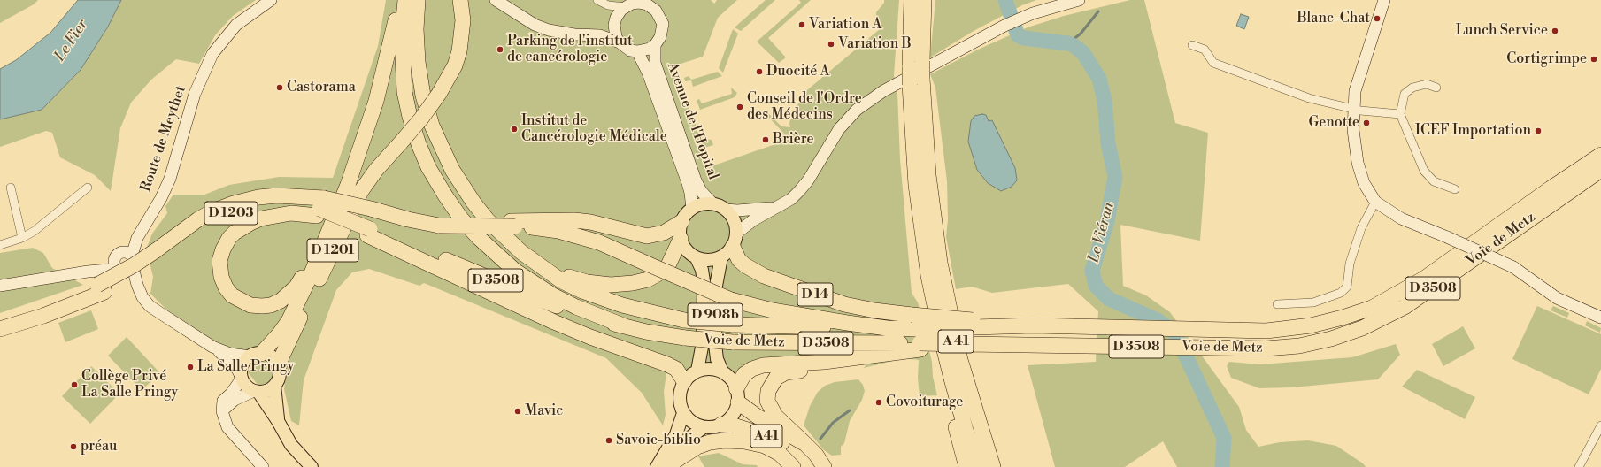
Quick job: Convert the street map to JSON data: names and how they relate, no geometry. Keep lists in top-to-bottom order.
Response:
{
  "streets": {
    "highway": [
      "D 1203",
      "Voie de Metz",
      "D 1201",
      "D 3508",
      "D 14",
      "A 41",
      "A41"
    ],
    "main road": ["D 908b"],
    "street": ["Avenue de l'Hopital", "Route de Meythet"]
  },
  "crossings": [
    ["Avenue de l'Hopital", "D 14"],
    ["Avenue de l'Hopital", "D 908b"],
    ["D 1203", "Voie de Metz"],
    ["D 1203", "D 3508"],
    ["Voie de Metz", "D 3508"],
    ["Voie de Metz", "D 14"],
    ["D 14", "D 908b"],
    ["D 908b", "A41"]
  ],
  "water": ["Le Fier", "Le Viéran"],
  "places": [
    "Blanc-Chat",
    "Variation A",
    "Lunch Service",
    "Variation B",
    "Parking de l'institut de cancérologie",
    "Cortigrimpe",
    "Duocité A",
    "Castorama",
    "Conseil de l'Ordre des Médecins",
    "Genotte",
    "Institut de Cancérologie Médicale",
    "ICEF Importation",
    "Brière",
    "La Salle Pringy",
    "Collège Privé La Salle Pringy",
    "Covoiturage",
    "Mavic",
    "Savoie-biblio",
    "préau"
  ]
}
